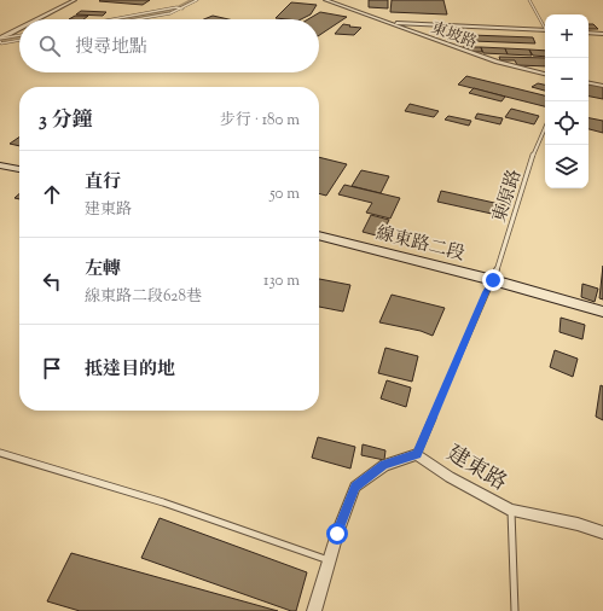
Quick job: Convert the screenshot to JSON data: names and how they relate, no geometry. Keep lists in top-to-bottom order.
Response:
{
  "streets": {
    "main road": ["線東路二段"],
    "street": ["東坡路", "建東路"],
    "lane": ["東原路"]
  },
  "crossings": [
    ["東原路", "線東路二段"],
    ["東原路", "建東路"]
  ],
  "page": {
    "map_buttons": ["+", "−"],
    "search": "搜尋地點",
    "heading": ["3 分鐘", "步行 · 180 m"],
    "list": [
      ["直行", "建東路", "50 m"],
      ["左轉", "線東路二段628巷", "130 m"],
      "抵達目的地"
    ]
  }
}
